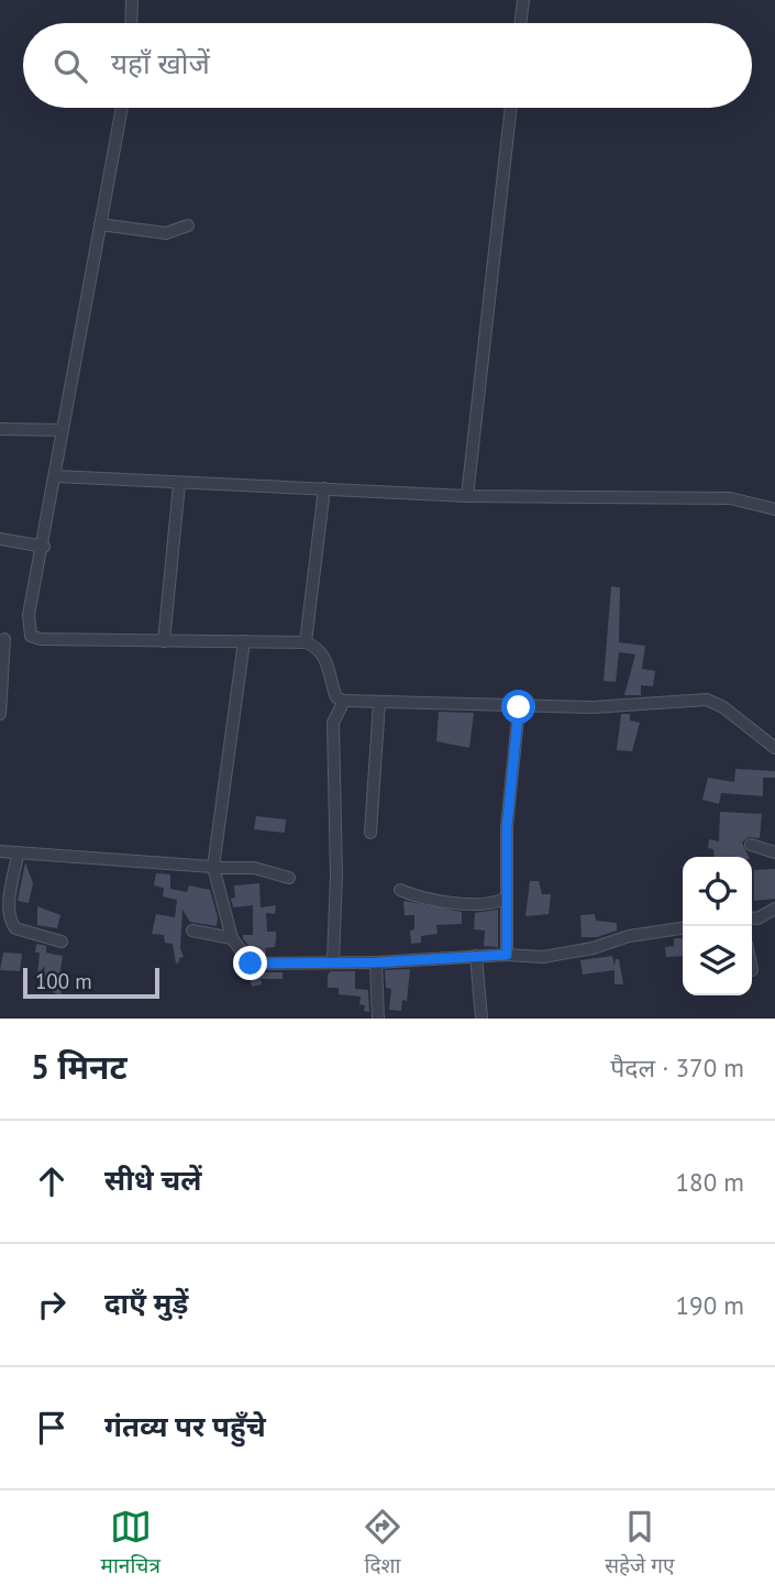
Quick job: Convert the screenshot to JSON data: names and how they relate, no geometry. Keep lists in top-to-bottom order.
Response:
{
  "scale_bar": "100 m",
  "page": {
    "search": "यहाँ खोजें",
    "scale": "100 m",
    "heading": ["5 मिनट", "पैदल · 370 m"],
    "list": [
      ["सीधे चलें", "180 m"],
      ["दाएँ मुड़ें", "190 m"],
      "गंतव्य पर पहुँचे"
    ],
    "nav": ["मानचित्र", "दिशा", "सहेजे गए"]
  }
}
